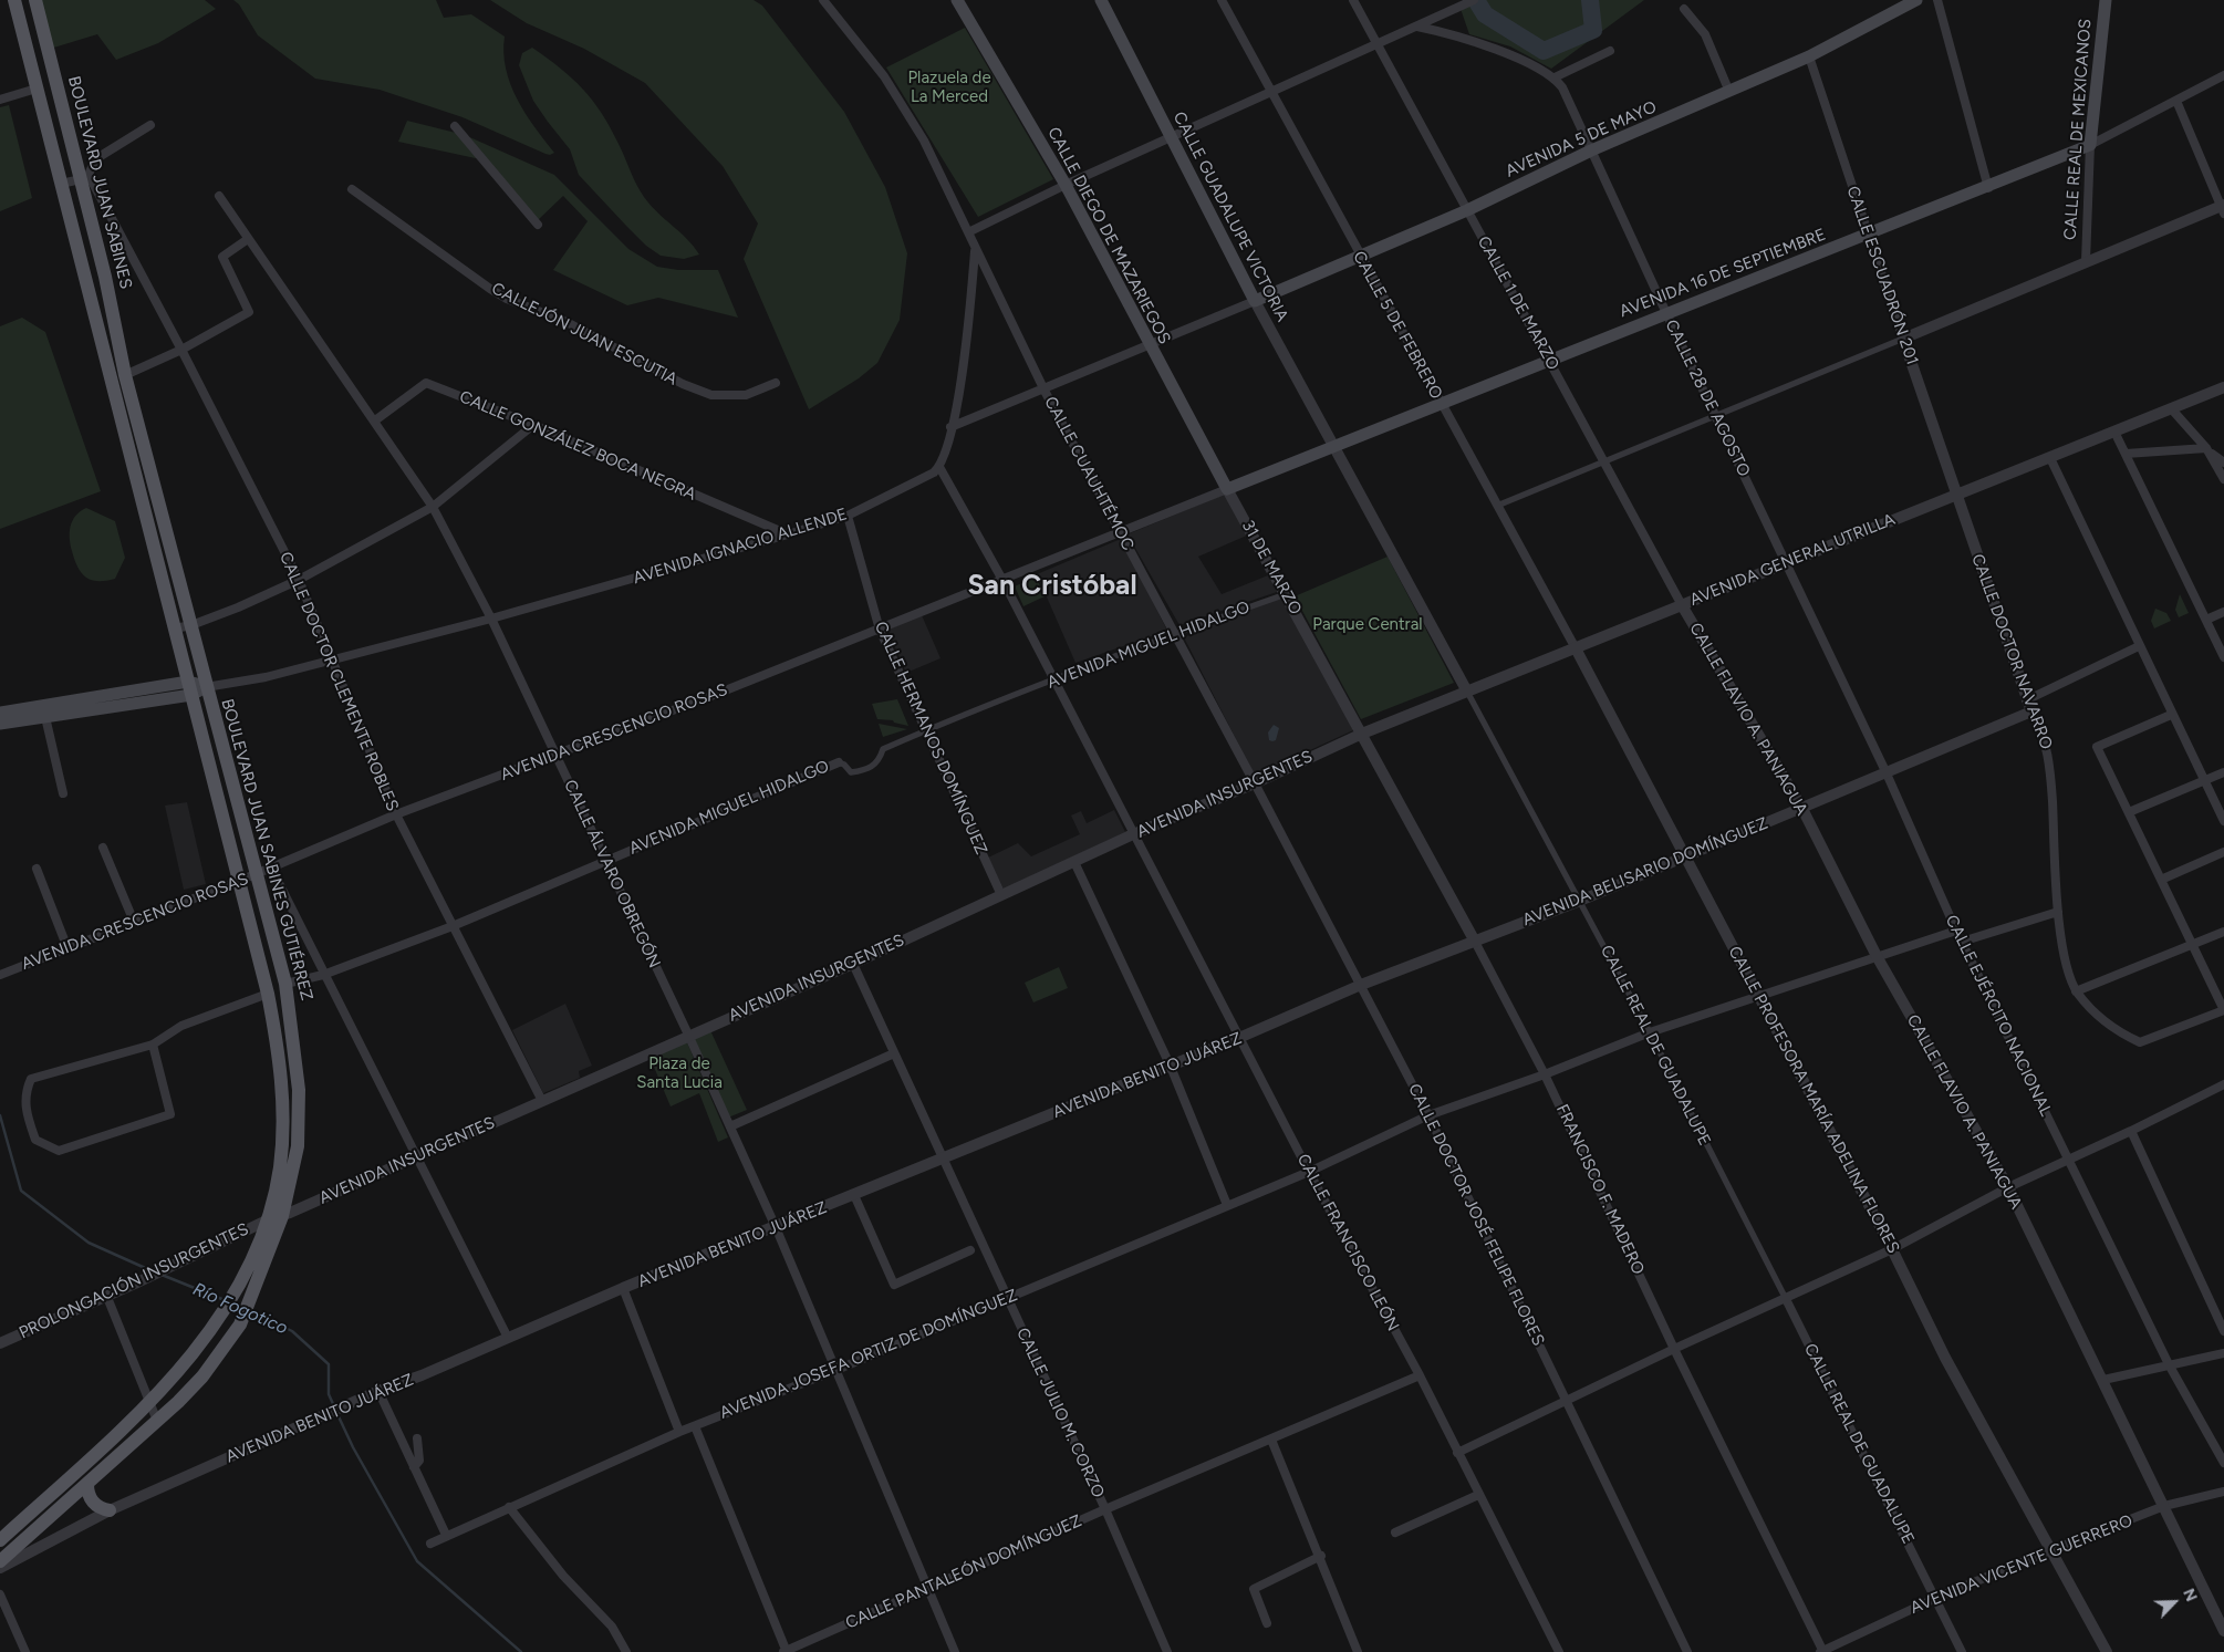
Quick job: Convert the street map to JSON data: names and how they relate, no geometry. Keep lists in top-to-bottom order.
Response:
{
  "streets": {
    "main road": [
      "CALLE REAL DE MEXICANOS",
      "AVENIDA 5 DE MAYO",
      "BOULEVARD JUAN SABINES",
      "CALLE GUADALUPE VICTORIA",
      "CALLE DIEGO DE MAZARIEGOS",
      "AVENIDA 16 DE SEPTIEMBRE",
      "BOULEVARD JUAN SABINES GUTIÉRREZ"
    ],
    "street": [
      "CALLE ESCUADRÓN 201",
      "CALLE 1 DE MARZO",
      "CALLE 5 DE FEBRERO",
      "CALLEJÓN JUAN ESCUTIA",
      "CALLE 28 DE AGOSTO",
      "CALLE GONZÁLEZ BOCA NEGRA",
      "CALLE CUAUHTÉMOC",
      "AVENIDA IGNACIO ALLENDE",
      "AVENIDA GENERAL UTRILLA",
      "31 DE MARZO",
      "AVENIDA MIGUEL HIDALGO",
      "CALLE DOCTOR NAVARRO",
      "CALLE DOCTOR CLEMENTE ROBLES",
      "CALLE FLAVIO A. PANIAGUA",
      "AVENIDA CRESCENCIO ROSAS",
      "CALLE HERMANOS DOMÍNGUEZ",
      "AVENIDA INSURGENTES",
      "AVENIDA BELISARIO DOMÍNGUEZ",
      "CALLE ÁLVARO OBREGÓN",
      "CALLE EJÉRCITO NACIONAL",
      "CALLE REAL DE GUADALUPE",
      "AVENIDA BENITO JUÁREZ",
      "CALLE PROFESORA MARÍA ADELINA FLORES",
      "FRANCISCO F. MADERO",
      "CALLE DOCTOR JOSÉ FELIPE FLORES",
      "CALLE FRANCISCO LEÓN",
      "PROLONGACIÓN INSURGENTES",
      "AVENIDA JOSEFA ORTIZ DE DOMÍNGUEZ",
      "CALLE JULIO M. CORZO",
      "AVENIDA VICENTE GUERRERO",
      "CALLE PANTALEÓN DOMÍNGUEZ"
    ]
  },
  "crossings": [
    ["CALLE REAL DE MEXICANOS", "AVENIDA 16 DE SEPTIEMBRE"],
    ["AVENIDA 5 DE MAYO", "CALLE GUADALUPE VICTORIA"],
    ["AVENIDA 5 DE MAYO", "CALLE ESCUADRÓN 201"],
    ["AVENIDA 5 DE MAYO", "CALLE 1 DE MARZO"],
    ["AVENIDA 5 DE MAYO", "CALLE 5 DE FEBRERO"],
    ["AVENIDA 5 DE MAYO", "CALLE 28 DE AGOSTO"],
    ["BOULEVARD JUAN SABINES", "CALLE DOCTOR CLEMENTE ROBLES"],
    ["BOULEVARD JUAN SABINES", "BOULEVARD JUAN SABINES GUTIÉRREZ"],
    ["CALLE GUADALUPE VICTORIA", "AVENIDA 16 DE SEPTIEMBRE"],
    ["CALLE GUADALUPE VICTORIA", "CALLE REAL DE GUADALUPE"],
    ["CALLE DIEGO DE MAZARIEGOS", "AVENIDA 16 DE SEPTIEMBRE"],
    ["CALLE DIEGO DE MAZARIEGOS", "31 DE MARZO"],
    ["CALLE DIEGO DE MAZARIEGOS", "AVENIDA CRESCENCIO ROSAS"],
    ["AVENIDA 16 DE SEPTIEMBRE", "CALLE ESCUADRÓN 201"],
    ["AVENIDA 16 DE SEPTIEMBRE", "CALLE 1 DE MARZO"],
    ["AVENIDA 16 DE SEPTIEMBRE", "CALLE 5 DE FEBRERO"],
    ["AVENIDA 16 DE SEPTIEMBRE", "CALLE 28 DE AGOSTO"],
    ["AVENIDA 16 DE SEPTIEMBRE", "31 DE MARZO"],
    ["AVENIDA 16 DE SEPTIEMBRE", "AVENIDA CRESCENCIO ROSAS"],
    ["AVENIDA 16 DE SEPTIEMBRE", "CALLE REAL DE GUADALUPE"],
    ["CALLE ESCUADRÓN 201", "AVENIDA GENERAL UTRILLA"],
    ["CALLE ESCUADRÓN 201", "CALLE DOCTOR NAVARRO"],
    ["CALLE 1 DE MARZO", "AVENIDA GENERAL UTRILLA"],
    ["CALLE 1 DE MARZO", "CALLE FLAVIO A. PANIAGUA"],
    ["CALLE 5 DE FEBRERO", "AVENIDA GENERAL UTRILLA"],
    ["CALLE 5 DE FEBRERO", "CALLE PROFESORA MARÍA ADELINA FLORES"],
    ["CALLE 28 DE AGOSTO", "AVENIDA GENERAL UTRILLA"],
    ["CALLE 28 DE AGOSTO", "CALLE EJÉRCITO NACIONAL"],
    ["CALLE GONZÁLEZ BOCA NEGRA", "AVENIDA IGNACIO ALLENDE"],
    ["CALLE GONZÁLEZ BOCA NEGRA", "CALLE ÁLVARO OBREGÓN"],
    ["CALLE CUAUHTÉMOC", "AVENIDA MIGUEL HIDALGO"],
    ["CALLE CUAUHTÉMOC", "AVENIDA CRESCENCIO ROSAS"],
    ["CALLE CUAUHTÉMOC", "AVENIDA INSURGENTES"],
    ["CALLE CUAUHTÉMOC", "CALLE DOCTOR JOSÉ FELIPE FLORES"],
    ["AVENIDA IGNACIO ALLENDE", "CALLE DOCTOR CLEMENTE ROBLES"],
    ["AVENIDA IGNACIO ALLENDE", "CALLE HERMANOS DOMÍNGUEZ"],
    ["AVENIDA IGNACIO ALLENDE", "BOULEVARD JUAN SABINES GUTIÉRREZ"],
    ["AVENIDA IGNACIO ALLENDE", "CALLE ÁLVARO OBREGÓN"],
    ["AVENIDA IGNACIO ALLENDE", "CALLE FRANCISCO LEÓN"],
    ["AVENIDA GENERAL UTRILLA", "31 DE MARZO"],
    ["AVENIDA GENERAL UTRILLA", "CALLE DOCTOR NAVARRO"],
    ["AVENIDA GENERAL UTRILLA", "CALLE FLAVIO A. PANIAGUA"],
    ["AVENIDA GENERAL UTRILLA", "AVENIDA INSURGENTES"],
    ["AVENIDA GENERAL UTRILLA", "CALLE EJÉRCITO NACIONAL"],
    ["AVENIDA GENERAL UTRILLA", "CALLE REAL DE GUADALUPE"],
    ["AVENIDA GENERAL UTRILLA", "CALLE PROFESORA MARÍA ADELINA FLORES"],
    ["AVENIDA GENERAL UTRILLA", "FRANCISCO F. MADERO"],
    ["31 DE MARZO", "AVENIDA MIGUEL HIDALGO"],
    ["31 DE MARZO", "AVENIDA CRESCENCIO ROSAS"],
    ["31 DE MARZO", "AVENIDA INSURGENTES"],
    ["31 DE MARZO", "FRANCISCO F. MADERO"],
    ["AVENIDA MIGUEL HIDALGO", "CALLE DOCTOR CLEMENTE ROBLES"],
    ["AVENIDA MIGUEL HIDALGO", "CALLE HERMANOS DOMÍNGUEZ"],
    ["AVENIDA MIGUEL HIDALGO", "BOULEVARD JUAN SABINES GUTIÉRREZ"],
    ["AVENIDA MIGUEL HIDALGO", "CALLE ÁLVARO OBREGÓN"],
    ["AVENIDA MIGUEL HIDALGO", "CALLE FRANCISCO LEÓN"],
    ["CALLE DOCTOR NAVARRO", "AVENIDA BELISARIO DOMÍNGUEZ"],
    ["CALLE DOCTOR CLEMENTE ROBLES", "AVENIDA CRESCENCIO ROSAS"],
    ["CALLE DOCTOR CLEMENTE ROBLES", "AVENIDA INSURGENTES"],
    ["CALLE FLAVIO A. PANIAGUA", "AVENIDA BELISARIO DOMÍNGUEZ"],
    ["CALLE FLAVIO A. PANIAGUA", "AVENIDA JOSEFA ORTIZ DE DOMÍNGUEZ"],
    ["CALLE FLAVIO A. PANIAGUA", "AVENIDA VICENTE GUERRERO"],
    ["AVENIDA CRESCENCIO ROSAS", "CALLE HERMANOS DOMÍNGUEZ"],
    ["AVENIDA CRESCENCIO ROSAS", "BOULEVARD JUAN SABINES GUTIÉRREZ"],
    ["AVENIDA CRESCENCIO ROSAS", "CALLE ÁLVARO OBREGÓN"],
    ["AVENIDA CRESCENCIO ROSAS", "CALLE FRANCISCO LEÓN"],
    ["CALLE HERMANOS DOMÍNGUEZ", "AVENIDA INSURGENTES"],
    ["AVENIDA INSURGENTES", "BOULEVARD JUAN SABINES GUTIÉRREZ"],
    ["AVENIDA INSURGENTES", "CALLE ÁLVARO OBREGÓN"],
    ["AVENIDA INSURGENTES", "FRANCISCO F. MADERO"],
    ["AVENIDA INSURGENTES", "CALLE DOCTOR JOSÉ FELIPE FLORES"],
    ["AVENIDA INSURGENTES", "CALLE FRANCISCO LEÓN"],
    ["AVENIDA INSURGENTES", "PROLONGACIÓN INSURGENTES"],
    ["AVENIDA INSURGENTES", "CALLE JULIO M. CORZO"],
    ["BOULEVARD JUAN SABINES GUTIÉRREZ", "PROLONGACIÓN INSURGENTES"],
    ["AVENIDA BELISARIO DOMÍNGUEZ", "CALLE EJÉRCITO NACIONAL"],
    ["AVENIDA BELISARIO DOMÍNGUEZ", "CALLE REAL DE GUADALUPE"],
    ["AVENIDA BELISARIO DOMÍNGUEZ", "AVENIDA BENITO JUÁREZ"],
    ["AVENIDA BELISARIO DOMÍNGUEZ", "CALLE PROFESORA MARÍA ADELINA FLORES"],
    ["AVENIDA BELISARIO DOMÍNGUEZ", "FRANCISCO F. MADERO"],
    ["CALLE ÁLVARO OBREGÓN", "AVENIDA BENITO JUÁREZ"],
    ["CALLE ÁLVARO OBREGÓN", "AVENIDA JOSEFA ORTIZ DE DOMÍNGUEZ"],
    ["CALLE ÁLVARO OBREGÓN", "CALLE PANTALEÓN DOMÍNGUEZ"],
    ["CALLE EJÉRCITO NACIONAL", "AVENIDA JOSEFA ORTIZ DE DOMÍNGUEZ"],
    ["CALLE REAL DE GUADALUPE", "AVENIDA JOSEFA ORTIZ DE DOMÍNGUEZ"],
    ["CALLE REAL DE GUADALUPE", "AVENIDA VICENTE GUERRERO"],
    ["AVENIDA BENITO JUÁREZ", "FRANCISCO F. MADERO"],
    ["AVENIDA BENITO JUÁREZ", "CALLE DOCTOR JOSÉ FELIPE FLORES"],
    ["AVENIDA BENITO JUÁREZ", "CALLE FRANCISCO LEÓN"],
    ["AVENIDA BENITO JUÁREZ", "CALLE JULIO M. CORZO"],
    ["CALLE PROFESORA MARÍA ADELINA FLORES", "AVENIDA JOSEFA ORTIZ DE DOMÍNGUEZ"],
    ["CALLE PROFESORA MARÍA ADELINA FLORES", "AVENIDA VICENTE GUERRERO"],
    ["FRANCISCO F. MADERO", "AVENIDA JOSEFA ORTIZ DE DOMÍNGUEZ"],
    ["FRANCISCO F. MADERO", "AVENIDA VICENTE GUERRERO"],
    ["CALLE DOCTOR JOSÉ FELIPE FLORES", "AVENIDA JOSEFA ORTIZ DE DOMÍNGUEZ"],
    ["CALLE FRANCISCO LEÓN", "AVENIDA JOSEFA ORTIZ DE DOMÍNGUEZ"],
    ["CALLE FRANCISCO LEÓN", "CALLE PANTALEÓN DOMÍNGUEZ"],
    ["AVENIDA JOSEFA ORTIZ DE DOMÍNGUEZ", "CALLE JULIO M. CORZO"],
    ["CALLE JULIO M. CORZO", "CALLE PANTALEÓN DOMÍNGUEZ"]
  ],
  "districts": ["San Cristóbal"],
  "water": ["Río Fogotico"],
  "parks": ["Plazuela de La Merced", "Parque Central", "Plaza de Santa Lucia"],
  "north": "top right"
}
